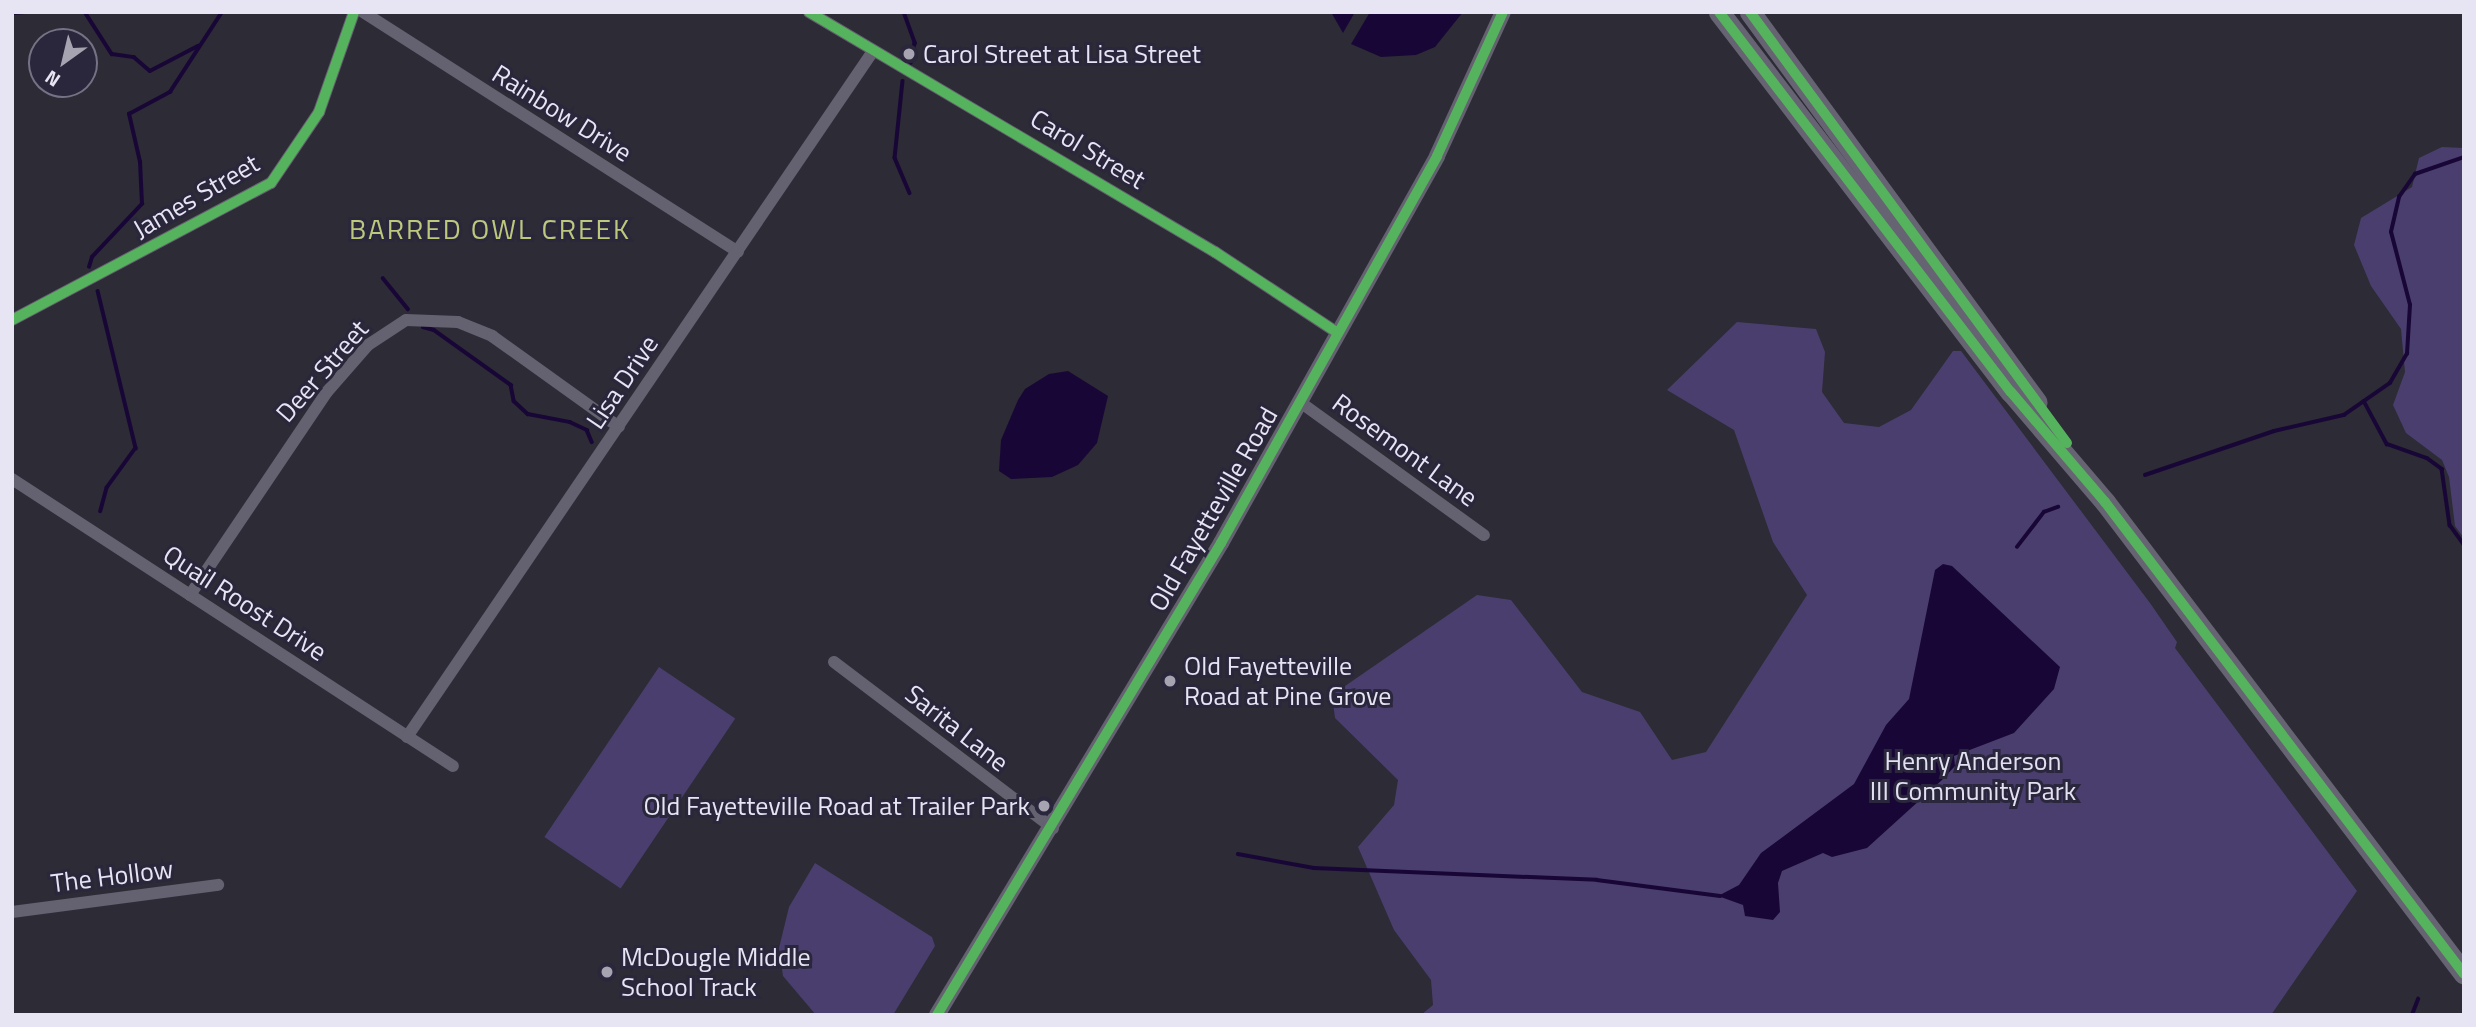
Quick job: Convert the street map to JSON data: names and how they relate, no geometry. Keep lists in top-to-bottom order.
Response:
{
  "streets": {
    "street": [
      "Rainbow Drive",
      "Carol Street",
      "James Street",
      "Deer Street",
      "Lisa Drive",
      "Rosemont Lane",
      "Old Fayetteville Road",
      "Quail Roost Drive",
      "Sarita Lane",
      "The Hollow"
    ]
  },
  "crossings": [
    ["Rainbow Drive", "Lisa Drive"],
    ["Carol Street", "Lisa Drive"],
    ["Carol Street", "Old Fayetteville Road"],
    ["Deer Street", "Lisa Drive"],
    ["Deer Street", "Quail Roost Drive"],
    ["Lisa Drive", "Quail Roost Drive"],
    ["Rosemont Lane", "Old Fayetteville Road"],
    ["Old Fayetteville Road", "Sarita Lane"]
  ],
  "districts": ["BARRED OWL CREEK"],
  "parks": ["Henry Anderson III Community Park"],
  "places": [
    "Carol Street at Lisa Street",
    "Old Fayetteville Road at Pine Grove",
    "Old Fayetteville Road at Trailer Park",
    "McDougle Middle School Track"
  ],
  "north": "bottom left"
}
